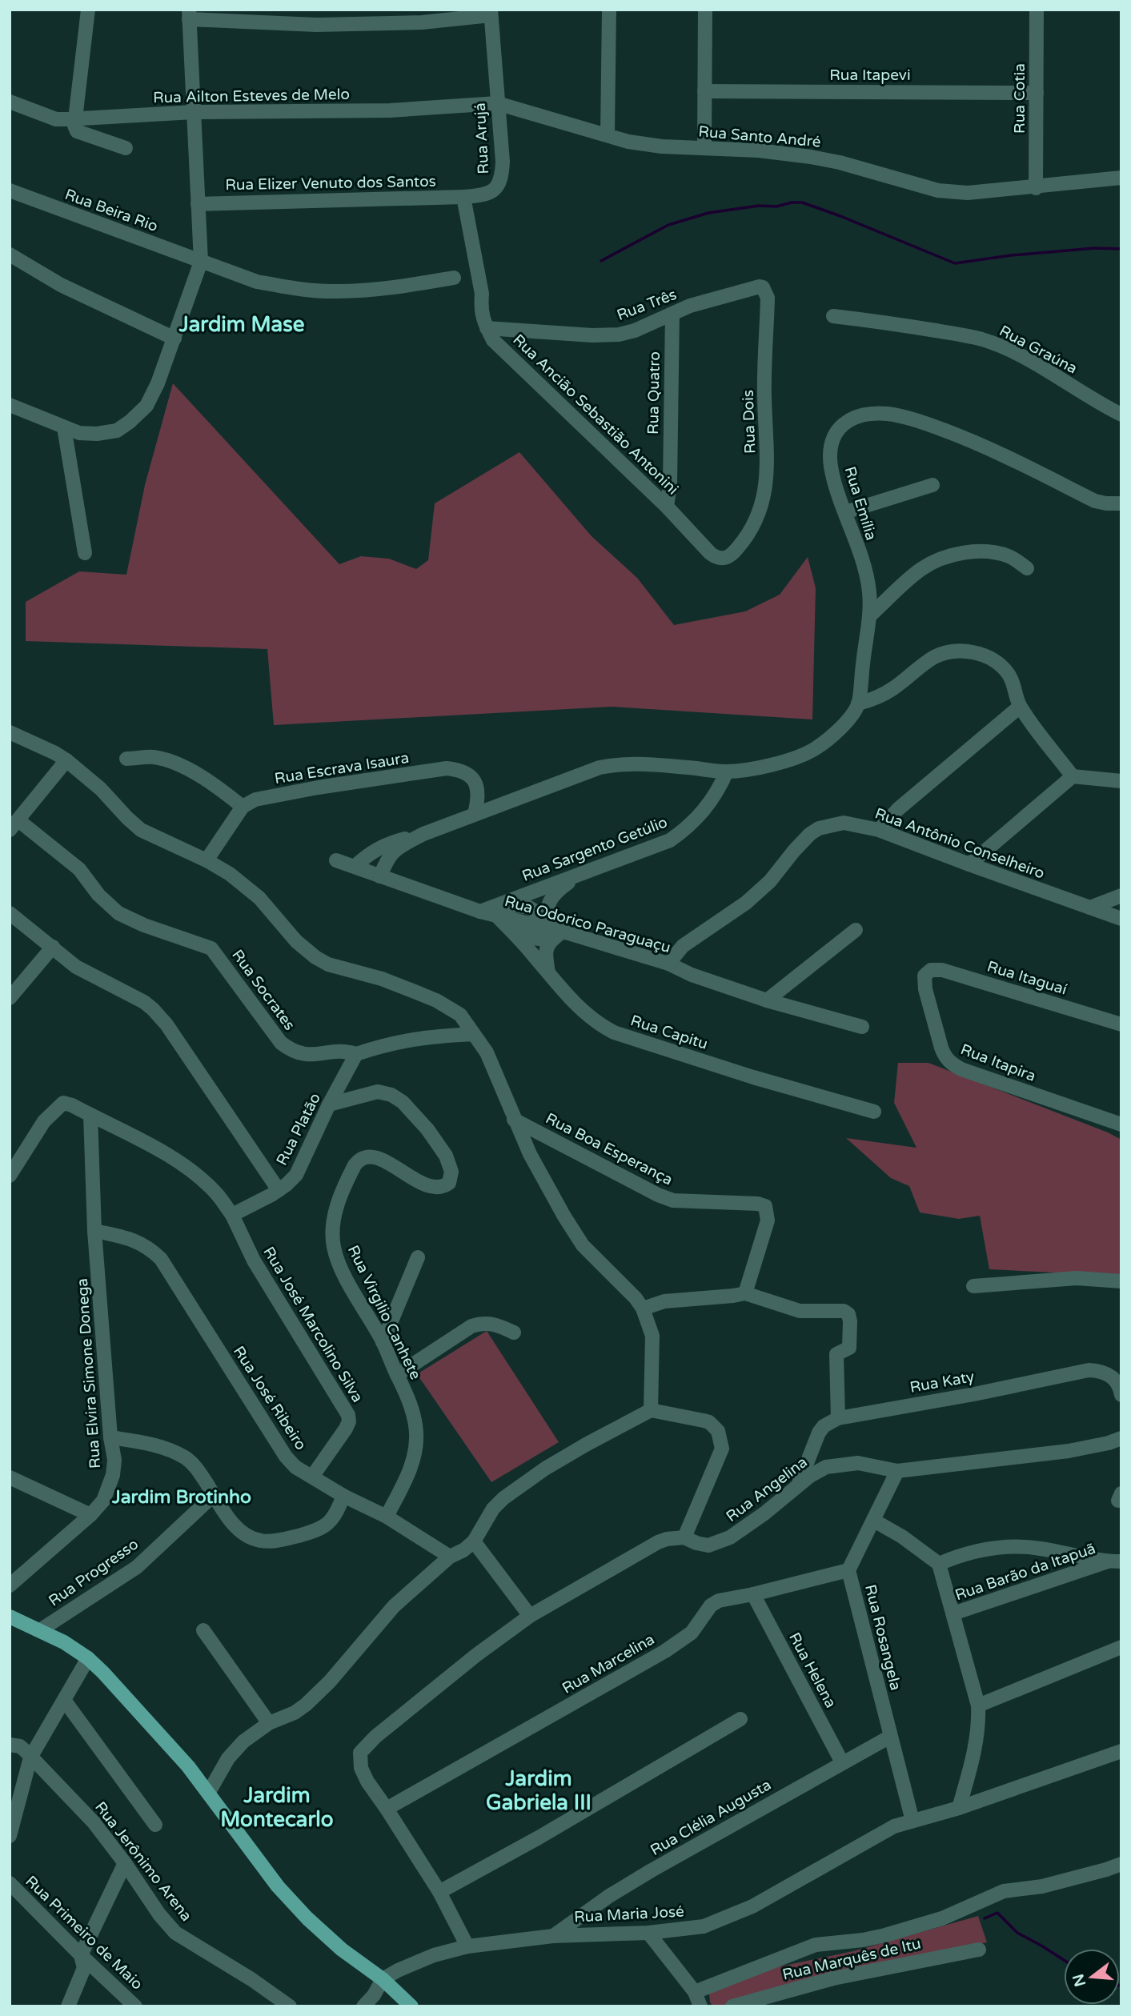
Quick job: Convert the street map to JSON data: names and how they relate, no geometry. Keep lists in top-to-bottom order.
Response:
{
  "streets": {
    "street": [
      "Rua Itapevi",
      "Rua Ailton Esteves de Melo",
      "Rua Cotia",
      "Rua Santo André",
      "Rua Arujá",
      "Rua Elizer Venuto dos Santos",
      "Rua Beira Rio",
      "Rua Três",
      "Rua Graúna",
      "Rua Quatro",
      "Rua Ancião Sebastião Antonini",
      "Rua Dois",
      "Rua Emília",
      "Rua Escrava Isaura",
      "Rua Antônio Conselheiro",
      "Rua Sargento Getúlio",
      "Rua Odorico Paraguaçu",
      "Rua Itaguaí",
      "Rua Socrates",
      "Rua Capitu",
      "Rua Itapira",
      "Rua Platão",
      "Rua Boa Esperança",
      "Rua Virgilio Canhete",
      "Rua José Marcolino Silva",
      "Rua Elvira Simone Donega",
      "Rua Katy",
      "Rua José Ribeiro",
      "Rua Angelina",
      "Rua Barão da Itapuã",
      "Rua Progresso",
      "Rua Rosangela",
      "Rua Marcelina",
      "Rua Helena",
      "Rua Clélia Augusta",
      "Rua Jerônimo Arena",
      "Rua Maria José",
      "Rua Primeiro de Maio",
      "Rua Marquês de Itu"
    ]
  },
  "crossings": [
    ["Rua Itapevi", "Rua Cotia"],
    ["Rua Ailton Esteves de Melo", "Rua Santo André"],
    ["Rua Ailton Esteves de Melo", "Rua Arujá"],
    ["Rua Cotia", "Rua Santo André"],
    ["Rua Santo André", "Rua Arujá"],
    ["Rua Arujá", "Rua Elizer Venuto dos Santos"],
    ["Rua Arujá", "Rua Ancião Sebastião Antonini"],
    ["Rua Elizer Venuto dos Santos", "Rua Ancião Sebastião Antonini"],
    ["Rua Três", "Rua Quatro"],
    ["Rua Três", "Rua Ancião Sebastião Antonini"],
    ["Rua Três", "Rua Dois"],
    ["Rua Quatro", "Rua Ancião Sebastião Antonini"],
    ["Rua Ancião Sebastião Antonini", "Rua Dois"],
    ["Rua Emília", "Rua Escrava Isaura"],
    ["Rua Emília", "Rua Sargento Getúlio"],
    ["Rua Antônio Conselheiro", "Rua Odorico Paraguaçu"],
    ["Rua Sargento Getúlio", "Rua Odorico Paraguaçu"],
    ["Rua Sargento Getúlio", "Rua Capitu"],
    ["Rua Odorico Paraguaçu", "Rua Capitu"],
    ["Rua Itaguaí", "Rua Itapira"],
    ["Rua Socrates", "Rua Platão"],
    ["Rua Platão", "Rua Virgilio Canhete"],
    ["Rua Platão", "Rua José Marcolino Silva"],
    ["Rua Virgilio Canhete", "Rua José Ribeiro"],
    ["Rua José Marcolino Silva", "Rua José Ribeiro"],
    ["Rua Elvira Simone Donega", "Rua José Ribeiro"],
    ["Rua Angelina", "Rua Rosangela"],
    ["Rua Rosangela", "Rua Marcelina"],
    ["Rua Rosangela", "Rua Clélia Augusta"],
    ["Rua Rosangela", "Rua Maria José"],
    ["Rua Marcelina", "Rua Helena"],
    ["Rua Helena", "Rua Clélia Augusta"],
    ["Rua Clélia Augusta", "Rua Maria José"]
  ],
  "districts": [
    "Jardim Mase",
    "Jardim Brotinho",
    "Jardim Gabriela III",
    "Jardim Montecarlo"
  ],
  "north": "left"
}
